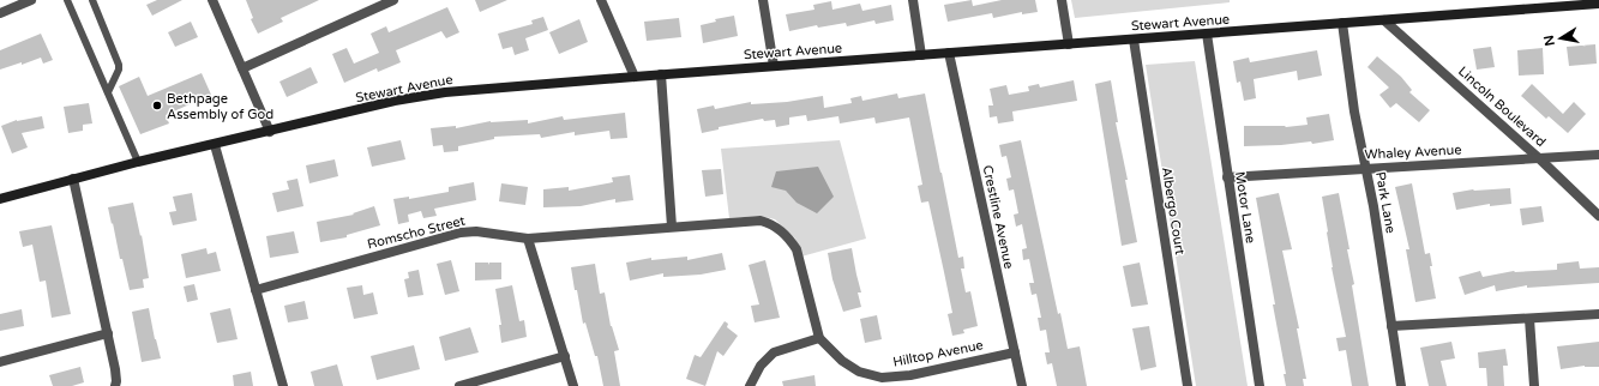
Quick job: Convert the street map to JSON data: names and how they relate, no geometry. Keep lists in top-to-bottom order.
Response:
{
  "streets": {
    "main road": ["Stewart Avenue"],
    "street": [
      "Lincoln Boulevard",
      "Whaley Avenue",
      "Park Lane",
      "Motor Lane",
      "Albergo Court",
      "Crestline Avenue",
      "Romscho Street",
      "Hilltop Avenue"
    ]
  },
  "crossings": [
    ["Stewart Avenue", "Lincoln Boulevard"],
    ["Stewart Avenue", "Park Lane"],
    ["Stewart Avenue", "Motor Lane"],
    ["Stewart Avenue", "Albergo Court"],
    ["Stewart Avenue", "Crestline Avenue"],
    ["Lincoln Boulevard", "Whaley Avenue"],
    ["Whaley Avenue", "Park Lane"],
    ["Whaley Avenue", "Motor Lane"],
    ["Crestline Avenue", "Hilltop Avenue"]
  ],
  "places": ["Bethpage Assembly of God"],
  "north": "left"
}
